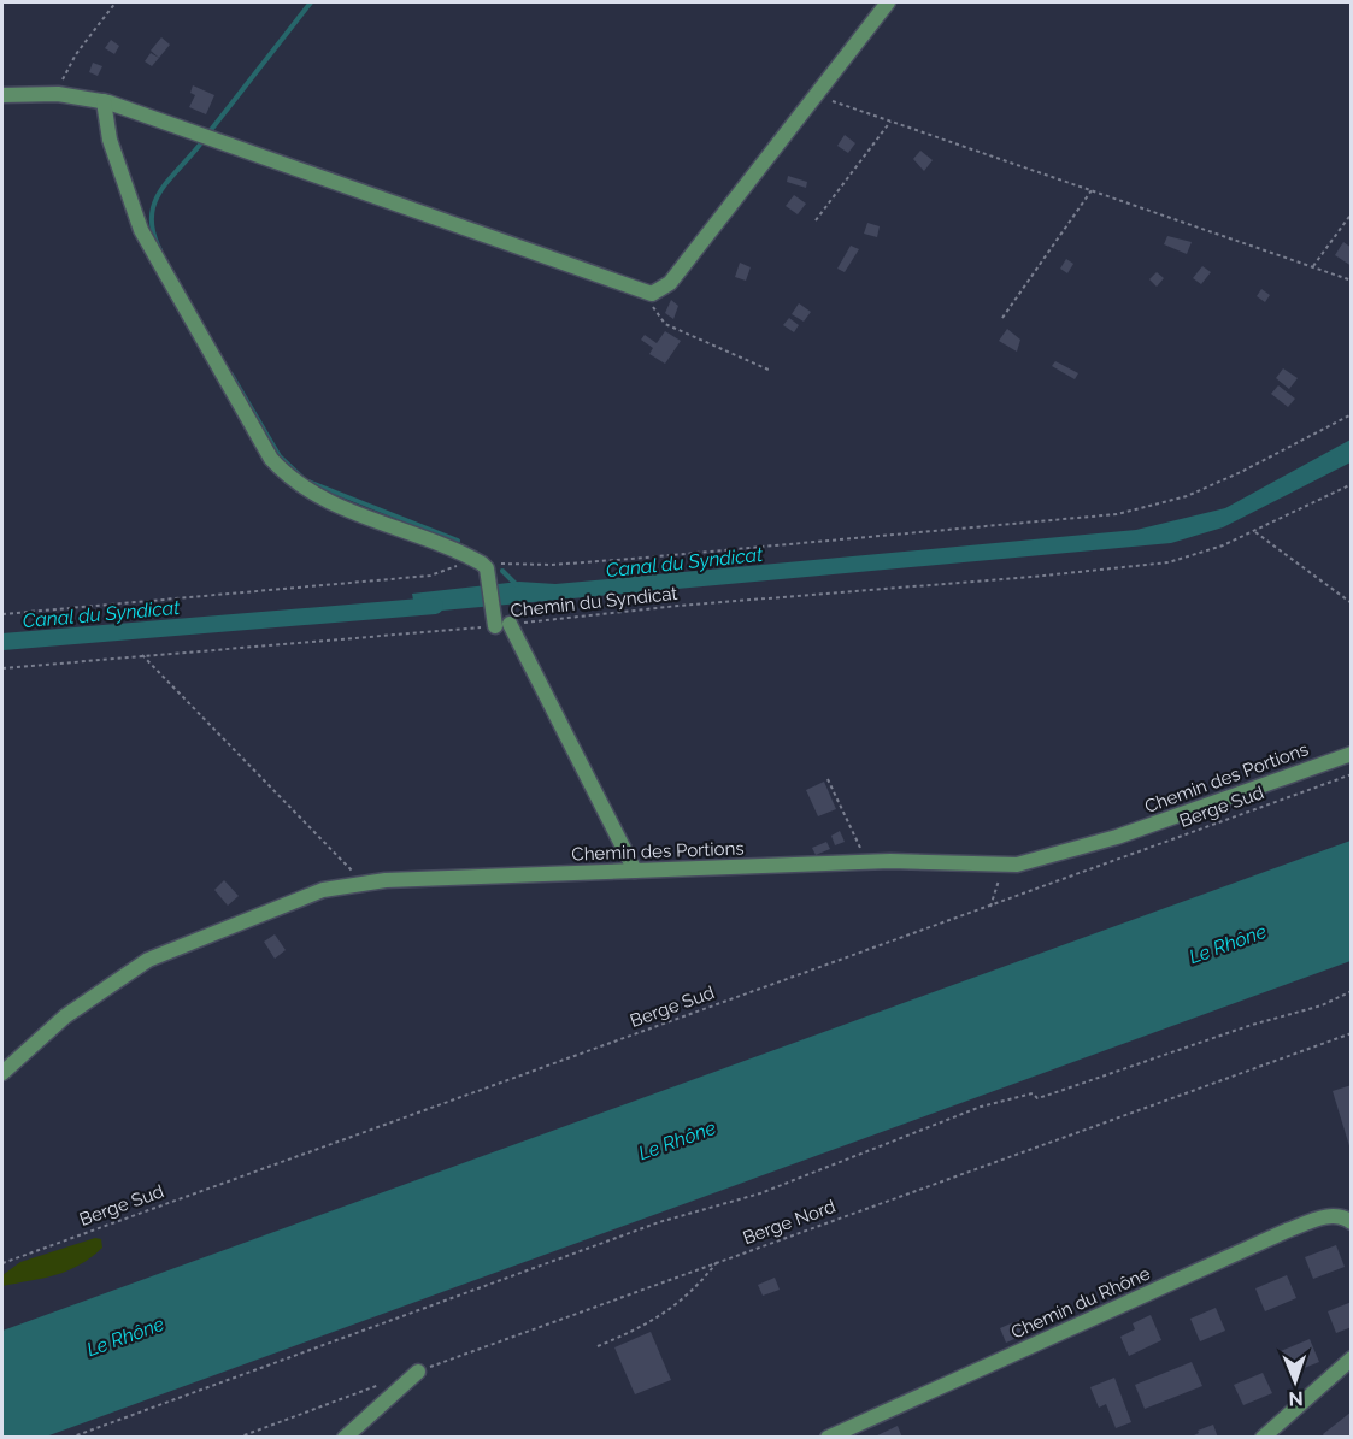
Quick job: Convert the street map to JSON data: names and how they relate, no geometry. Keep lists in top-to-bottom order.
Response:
{
  "streets": {
    "street": ["Chemin des Portions", "Chemin du Rhône"],
    "path": ["Chemin du Syndicat", "Berge Sud", "Berge Nord"]
  },
  "water": ["Canal du Syndicat", "Le Rhône"],
  "north": "bottom"
}
